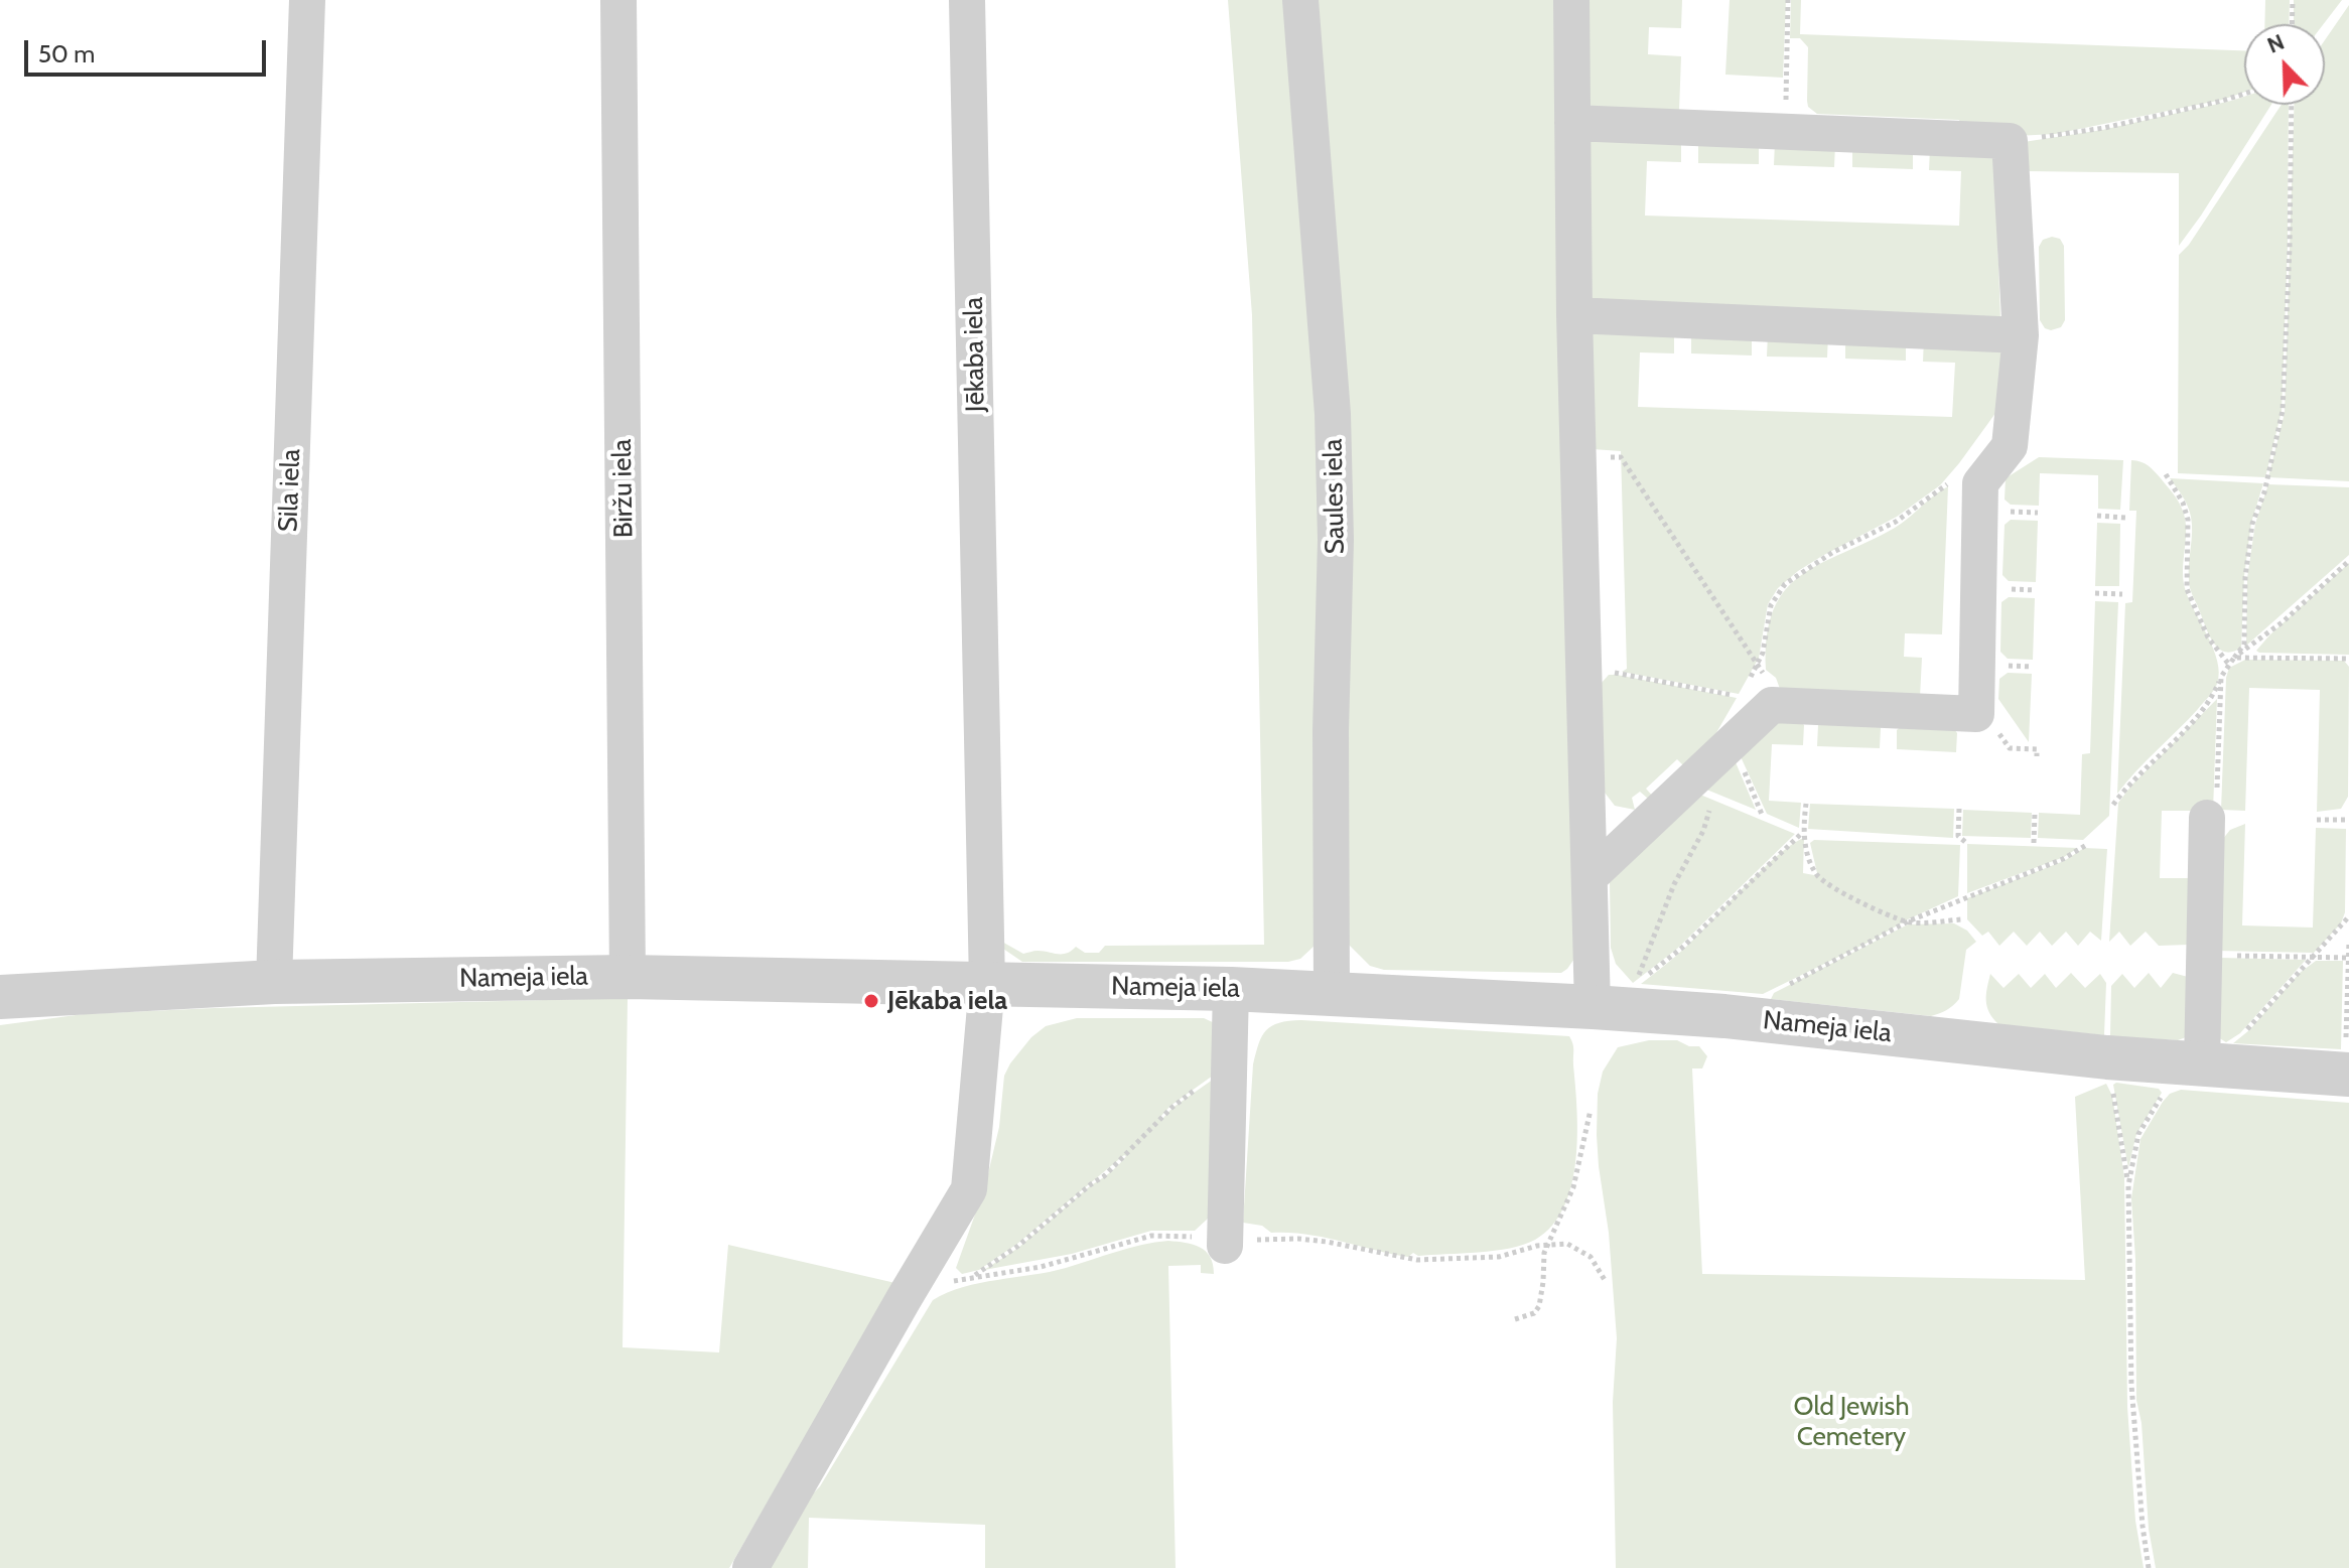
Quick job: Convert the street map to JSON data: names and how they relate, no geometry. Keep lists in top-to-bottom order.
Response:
{
  "streets": {
    "street": [
      "Jēkaba iela",
      "Biržu iela",
      "Sila iela",
      "Saules iela",
      "Nameja iela"
    ]
  },
  "crossings": [
    ["Jēkaba iela", "Nameja iela"],
    ["Biržu iela", "Nameja iela"],
    ["Sila iela", "Nameja iela"],
    ["Saules iela", "Nameja iela"]
  ],
  "parks": ["Old Jewish Cemetery"],
  "places": ["Jēkaba iela"],
  "scale_bar": "50 m",
  "north": "top left"
}
